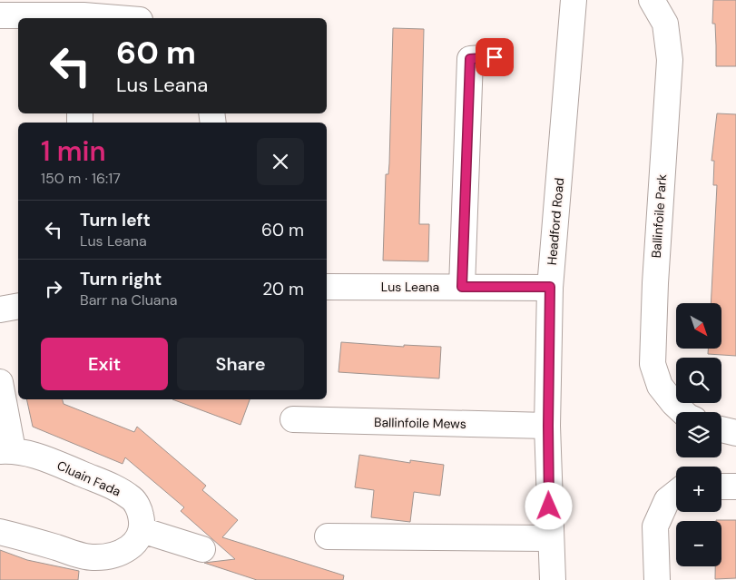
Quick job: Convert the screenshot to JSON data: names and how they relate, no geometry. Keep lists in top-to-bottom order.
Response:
{
  "streets": {
    "street": [
      "Ballinfoile Park",
      "Headford Road",
      "Lus Leana",
      "Ballinfoile Mews",
      "Cluain Fada"
    ]
  },
  "crossings": [
    ["Headford Road", "Lus Leana"],
    ["Headford Road", "Ballinfoile Mews"]
  ],
  "north": "bottom right",
  "page": {
    "turn": ["60 m", "Lus Leana"],
    "heading": ["1 min", "150 m · 16:17"],
    "list": [
      {
        "name": "Turn left",
        "note": "Lus Leana",
        "value": "60 m"
      },
      {
        "name": "Turn right",
        "note": "Barr na Cluana",
        "value": "20 m"
      }
    ],
    "map_buttons": ["+", "−"],
    "buttons": ["Exit", "Share"]
  }
}
